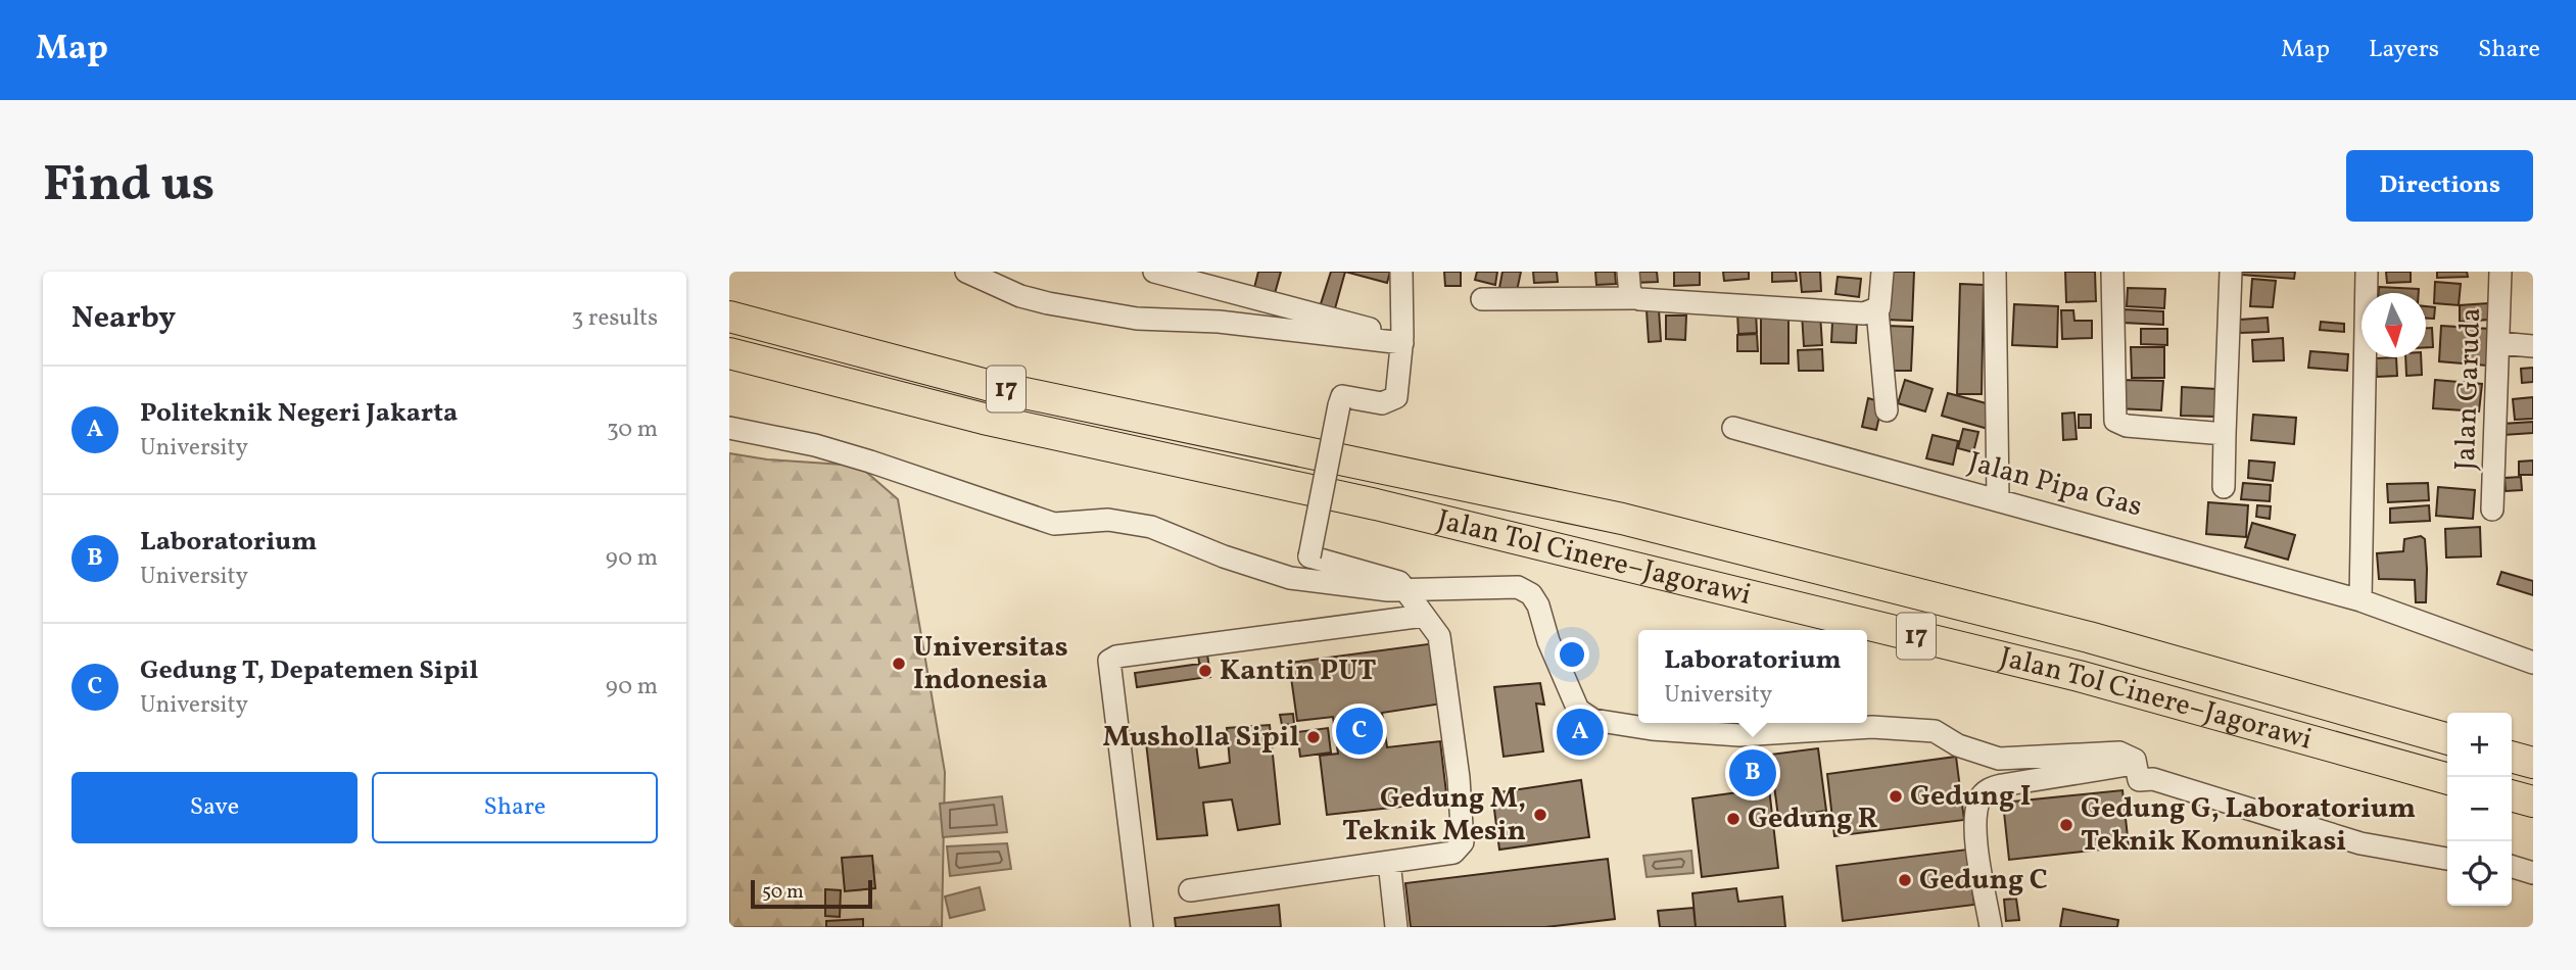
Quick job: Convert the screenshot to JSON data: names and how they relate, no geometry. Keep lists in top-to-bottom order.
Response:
{
  "streets": {
    "highway": ["17", "Jalan Tol Cinere–Jagorawi"],
    "street": ["Jalan Garuda", "Jalan Pipa Gas"]
  },
  "places": [
    "Universitas Indonesia",
    "Kantin PUT",
    "Musholla Sipil",
    "Gedung I",
    "Gedung M, Teknik Mesin",
    "Gedung R",
    "Gedung G, Laboratorium Teknik Komunikasi",
    "Gedung C"
  ],
  "scale_bar": "50 m",
  "north": "bottom",
  "page": {
    "header": "Map",
    "nav": ["Map", "Layers", "Share"],
    "buttons": [
      "Directions",
      ["Save", "Share"]
    ],
    "title": "Find us",
    "heading": ["Nearby", "3 results"],
    "list": [
      {
        "mark": "A",
        "name": "Politeknik Negeri Jakarta",
        "note": "University",
        "value": "30 m"
      },
      {
        "mark": "B",
        "name": "Laboratorium",
        "note": "University",
        "value": "90 m"
      },
      {
        "mark": "C",
        "name": "Gedung T, Depatemen Sipil",
        "note": "University",
        "value": "90 m"
      }
    ],
    "popup": ["Laboratorium", "University"],
    "pins": ["C", "A", "B"],
    "map_buttons": ["+", "−"],
    "scale": "50 m"
  }
}
